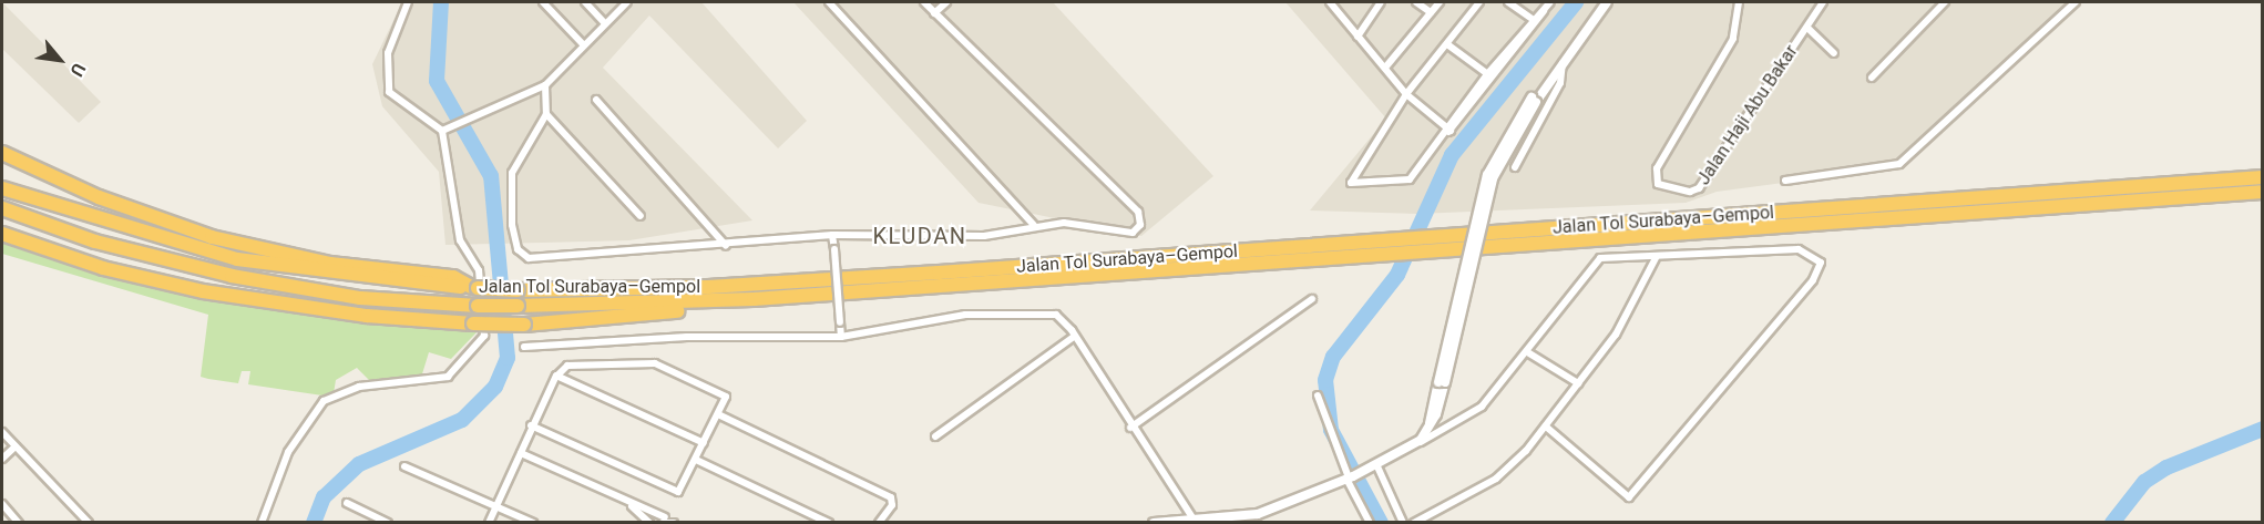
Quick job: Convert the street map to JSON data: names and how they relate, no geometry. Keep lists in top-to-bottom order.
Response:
{
  "streets": {
    "highway": ["Jalan Tol Surabaya–Gempol"],
    "street": ["Jalan Haji Abu Bakar"]
  },
  "districts": ["KLUDAN"],
  "north": "bottom right"
}
